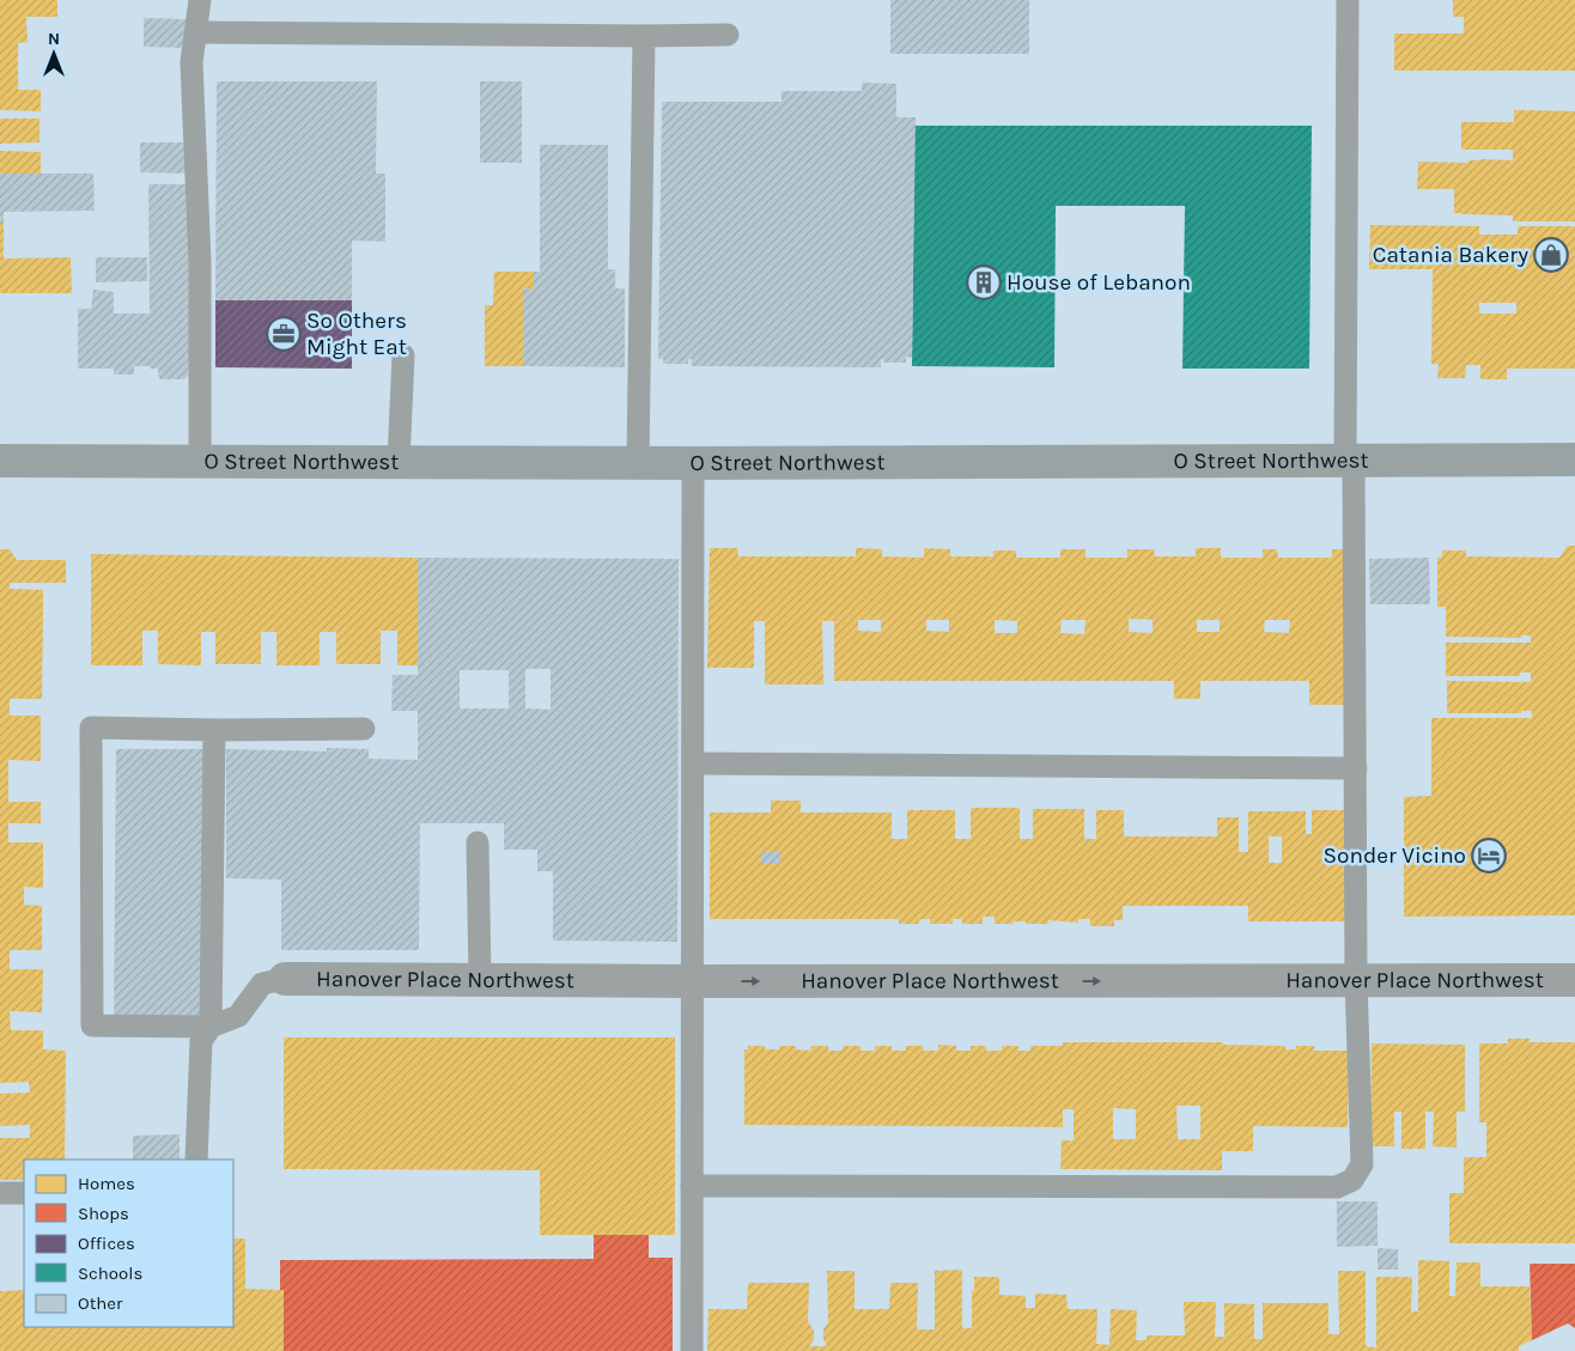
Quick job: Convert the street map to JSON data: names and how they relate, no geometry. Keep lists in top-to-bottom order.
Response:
{
  "streets": {
    "street": ["O Street Northwest", "Hanover Place Northwest"]
  },
  "one_way": ["Hanover Place Northwest"],
  "places": {
    "shop": ["Catania Bakery"],
    "building": ["House of Lebanon"],
    "office": ["So Others Might Eat"],
    "hotel": ["Sonder Vicino"]
  },
  "legend": [
    "Homes",
    "Shops",
    "Offices",
    "Schools",
    "Other"
  ],
  "north": "top"
}
